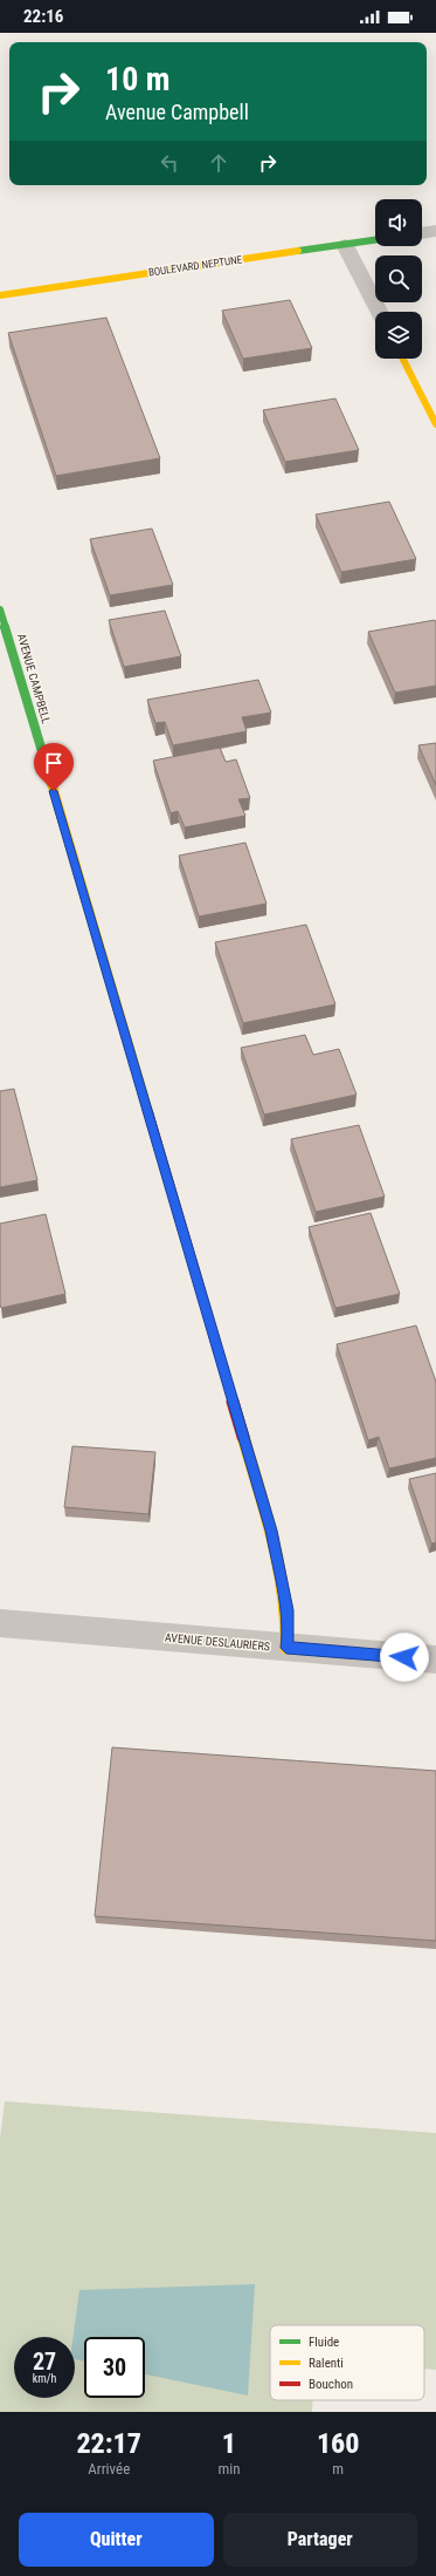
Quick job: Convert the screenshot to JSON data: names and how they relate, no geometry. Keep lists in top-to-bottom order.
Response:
{
  "streets": {
    "street": ["BOULEVARD NEPTUNE", "AVENUE CAMPBELL", "AVENUE DESLAURIERS"]
  },
  "crossings": [
    ["AVENUE CAMPBELL", "AVENUE DESLAURIERS"]
  ],
  "legend": ["Fluide", "Ralenti", "Bouchon"],
  "page": {
    "status": "22:16",
    "turn": ["10 m", "Avenue Campbell"],
    "speed": "27 km/h",
    "limit": "30",
    "eta": [
      "22:17",
      "Arrivée",
      "1",
      "min",
      "160",
      "m"
    ],
    "buttons": ["Quitter", "Partager"]
  }
}
